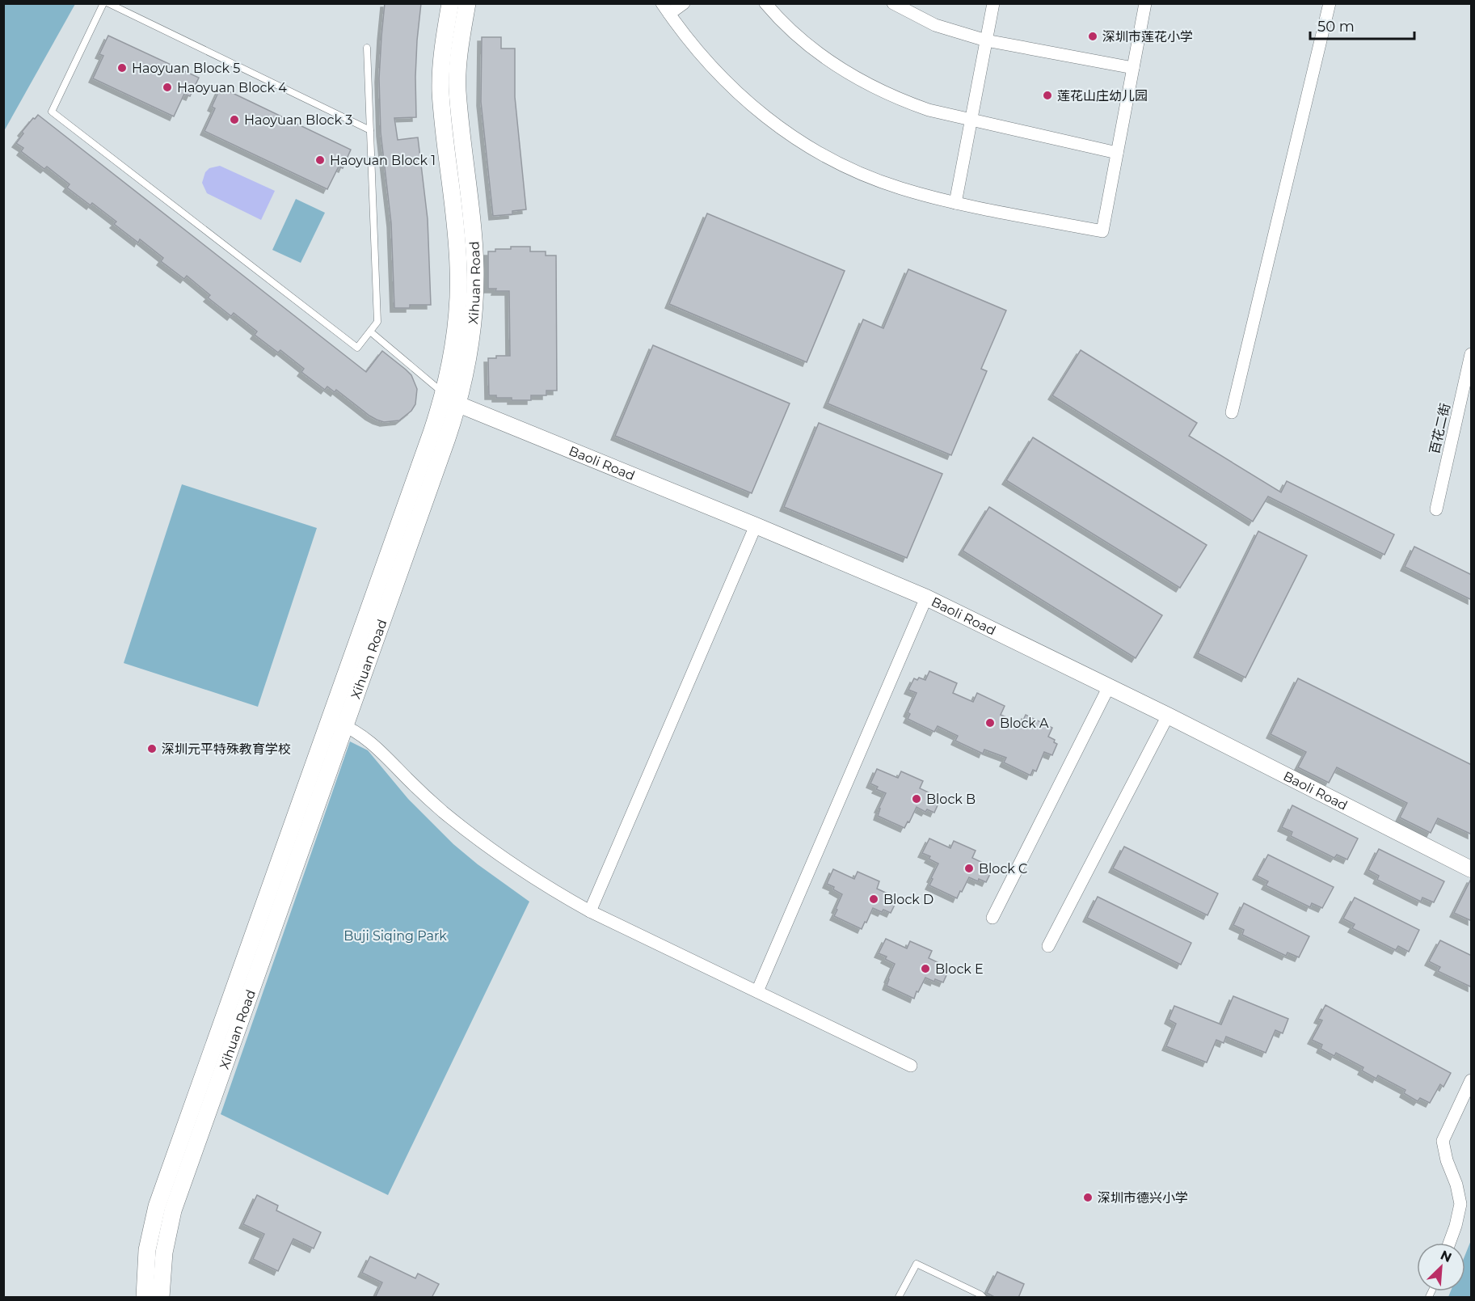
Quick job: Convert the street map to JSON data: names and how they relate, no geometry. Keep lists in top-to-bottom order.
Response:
{
  "streets": {
    "main road": ["Xihuan Road"],
    "street": ["百花二街", "Baoli Road"]
  },
  "crossings": [
    ["Xihuan Road", "Baoli Road"]
  ],
  "parks": ["Buji Siqing Park"],
  "places": [
    "深圳市莲花小学",
    "Haoyuan Block 5",
    "Haoyuan Block 4",
    "莲花山庄幼儿园",
    "Haoyuan Block 3",
    "Haoyuan Block 1",
    "Block A",
    "深圳元平特殊教育学校",
    "Block B",
    "Block C",
    "Block D",
    "Block E",
    "深圳市德兴小学"
  ],
  "scale_bar": "50 m",
  "north": "top right"
}
